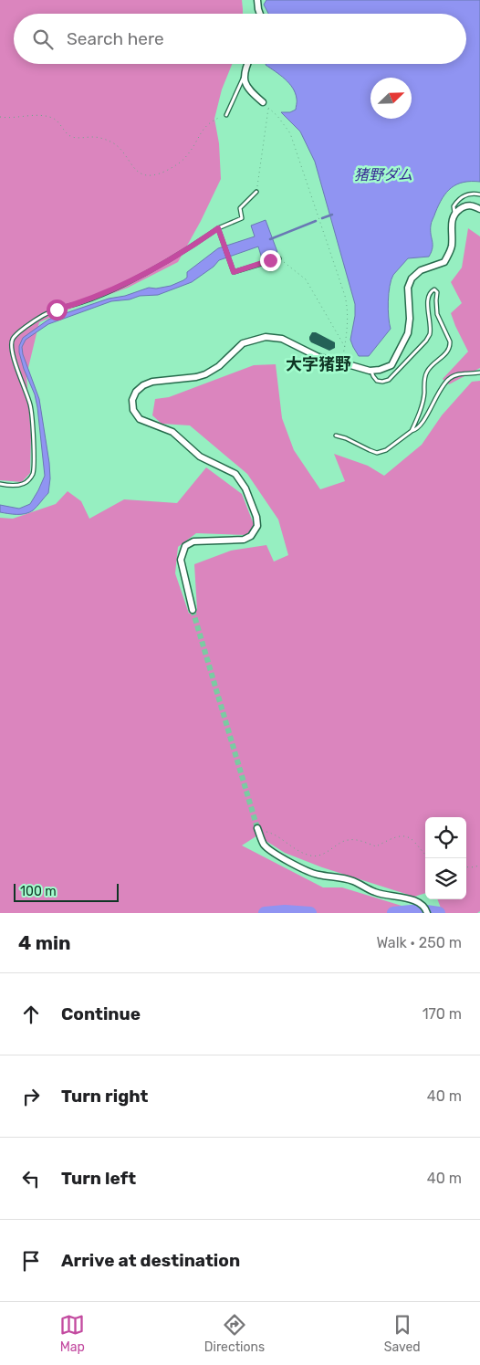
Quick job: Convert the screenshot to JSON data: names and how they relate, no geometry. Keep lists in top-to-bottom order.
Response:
{
  "districts": ["大字猪野"],
  "water": ["猪野ダム"],
  "scale_bar": "100 m",
  "north": "top right",
  "page": {
    "search": "Search here",
    "scale": "100 m",
    "heading": ["4 min", "Walk · 250 m"],
    "list": [
      ["Continue", "170 m"],
      ["Turn right", "40 m"],
      ["Turn left", "40 m"],
      "Arrive at destination"
    ],
    "nav": ["Map", "Directions", "Saved"]
  }
}
